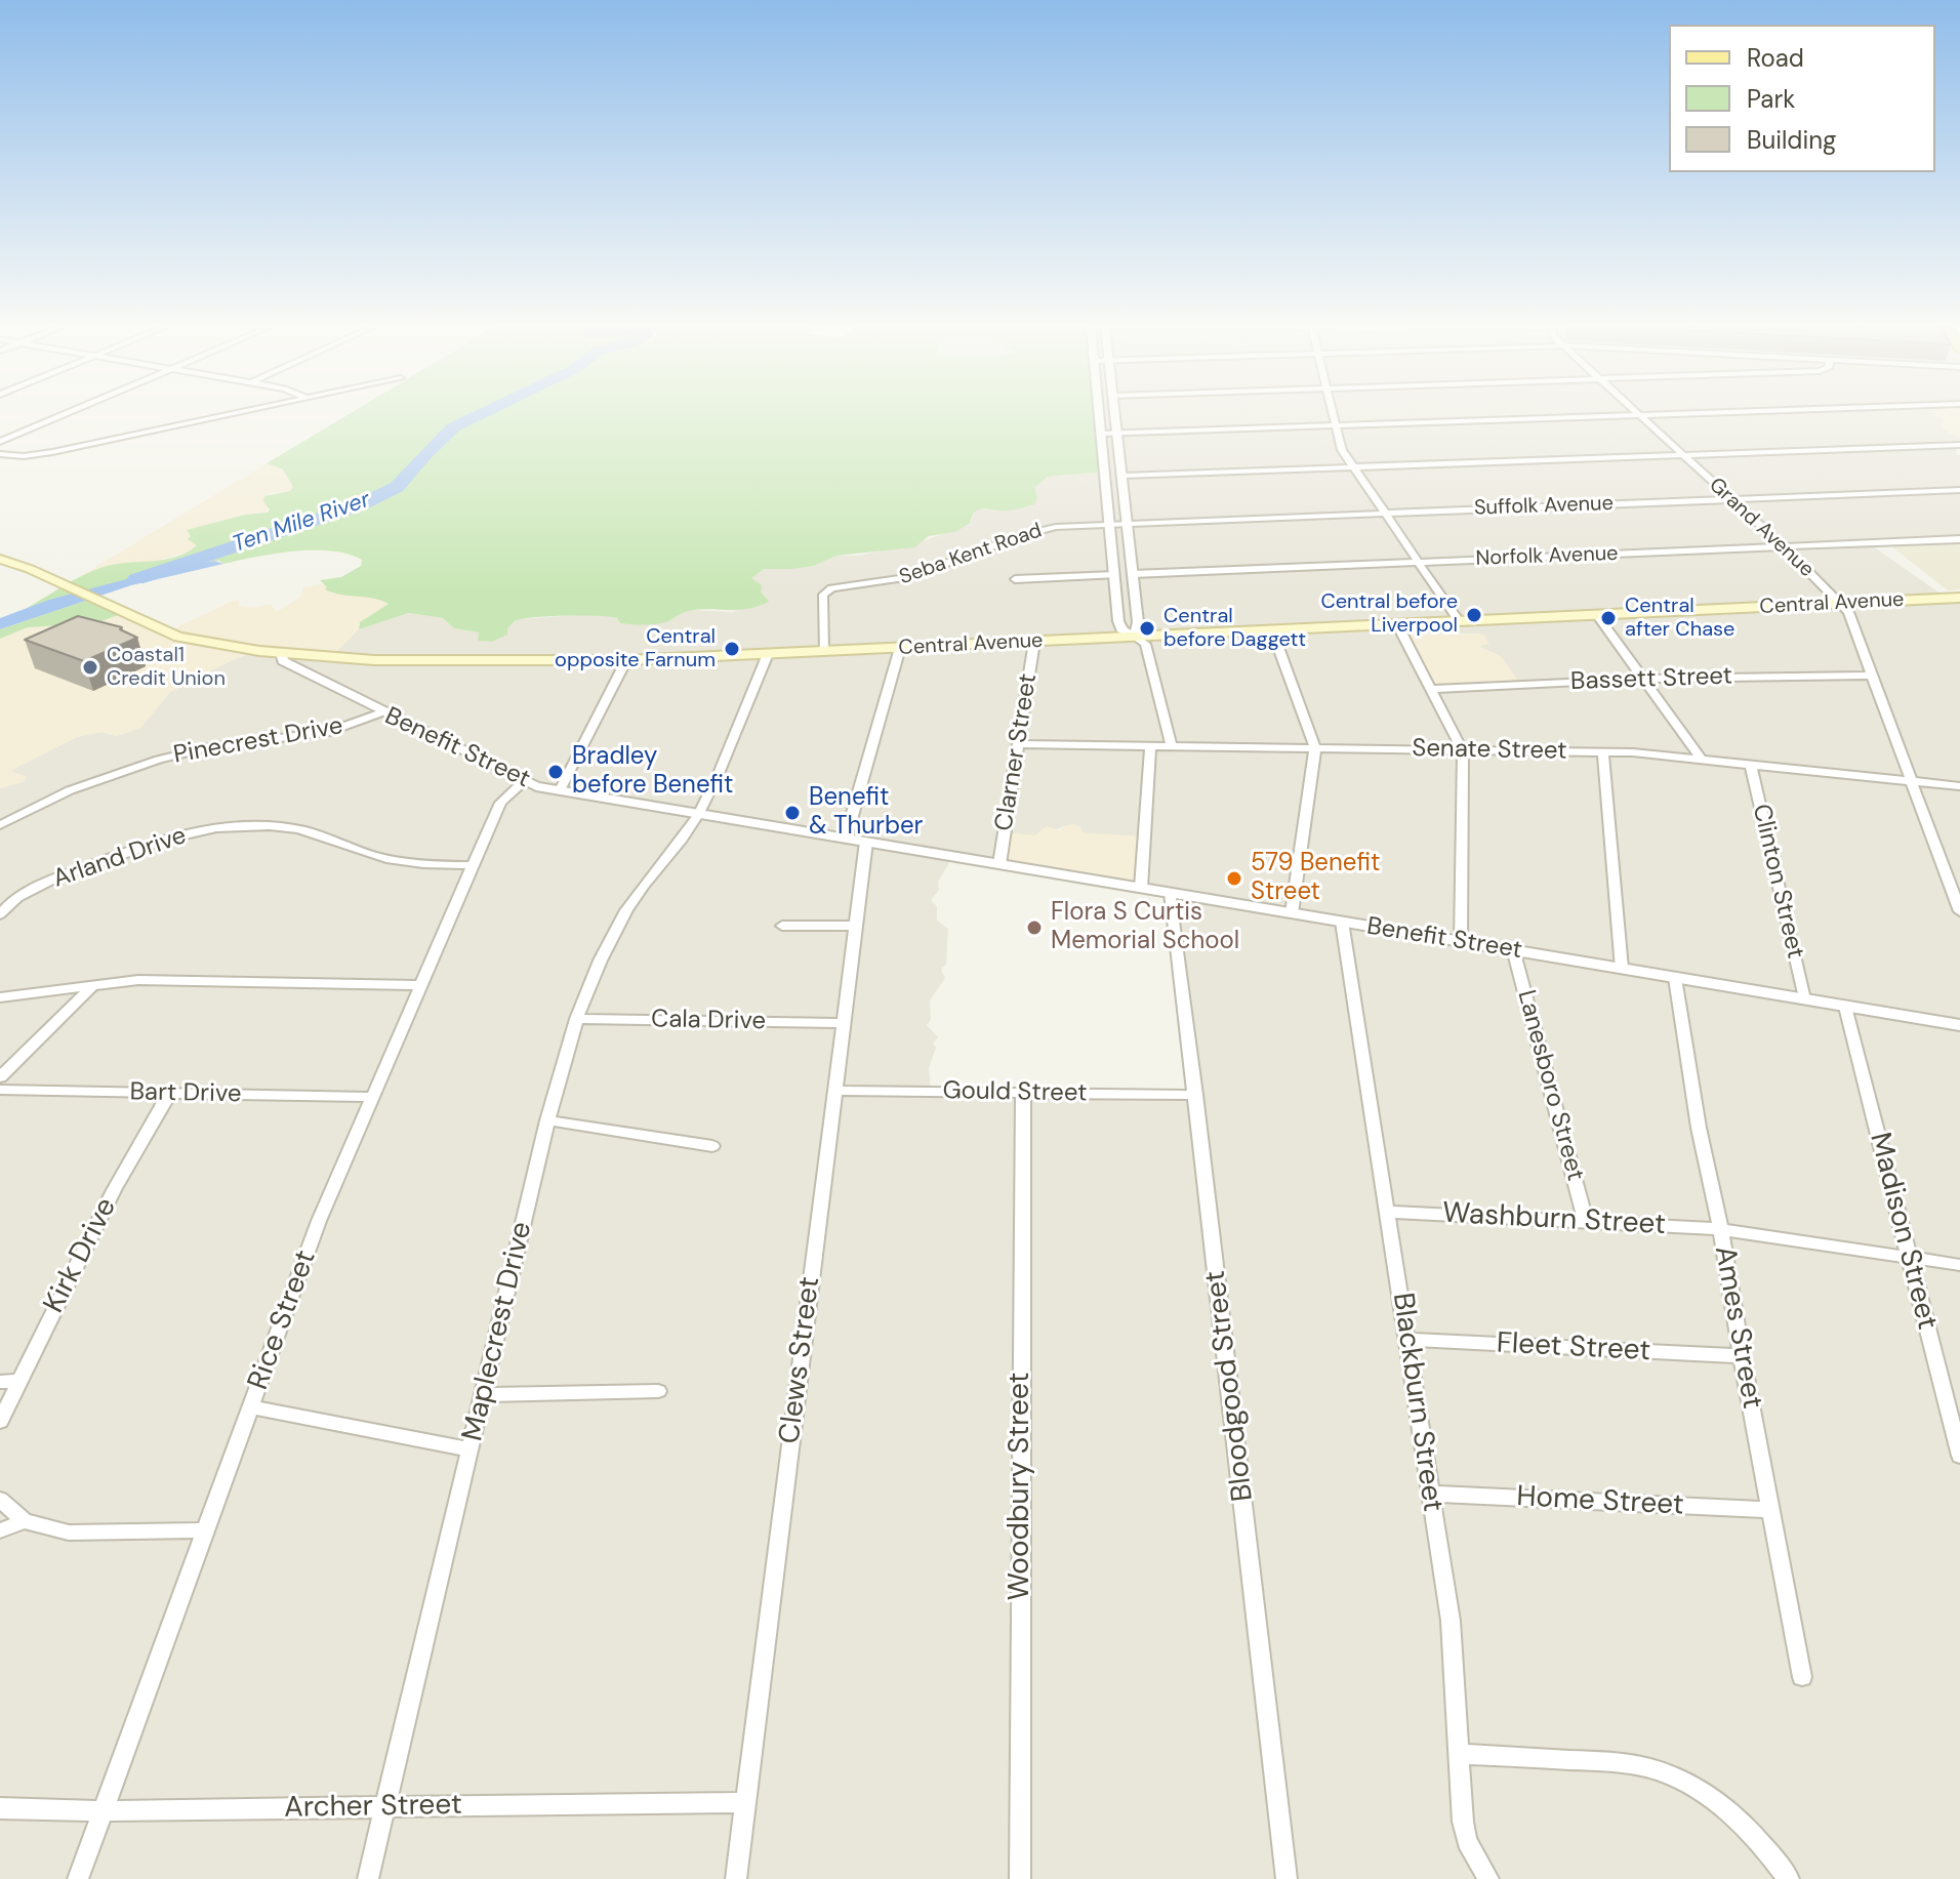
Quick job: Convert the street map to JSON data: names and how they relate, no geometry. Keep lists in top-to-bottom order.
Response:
{
  "streets": {
    "main road": ["Central Avenue"],
    "street": [
      "Suffolk Avenue",
      "Grand Avenue",
      "Seba Kent Road",
      "Norfolk Avenue",
      "Bassett Street",
      "Pinecrest Drive",
      "Benefit Street",
      "Senate Street",
      "Clarner Street",
      "Arland Drive",
      "Clinton Street",
      "Cala Drive",
      "Lanesboro Street",
      "Gould Street",
      "Bart Drive",
      "Washburn Street",
      "Madison Street",
      "Kirk Drive",
      "Rice Street",
      "Ames Street",
      "Maplecrest Drive",
      "Fleet Street",
      "Clews Street",
      "Bloodgood Street",
      "Blackburn Street",
      "Woodbury Street",
      "Home Street",
      "Archer Street"
    ]
  },
  "crossings": [
    ["Suffolk Avenue", "Grand Avenue"],
    ["Suffolk Avenue", "Seba Kent Road"],
    ["Grand Avenue", "Norfolk Avenue"],
    ["Grand Avenue", "Central Avenue"],
    ["Grand Avenue", "Bassett Street"],
    ["Grand Avenue", "Senate Street"],
    ["Seba Kent Road", "Central Avenue"],
    ["Central Avenue", "Benefit Street"],
    ["Central Avenue", "Clarner Street"],
    ["Central Avenue", "Maplecrest Drive"],
    ["Pinecrest Drive", "Benefit Street"],
    ["Benefit Street", "Clarner Street"],
    ["Benefit Street", "Clinton Street"],
    ["Benefit Street", "Lanesboro Street"],
    ["Benefit Street", "Madison Street"],
    ["Benefit Street", "Rice Street"],
    ["Benefit Street", "Ames Street"],
    ["Benefit Street", "Maplecrest Drive"],
    ["Benefit Street", "Clews Street"],
    ["Benefit Street", "Bloodgood Street"],
    ["Benefit Street", "Blackburn Street"],
    ["Senate Street", "Clarner Street"],
    ["Senate Street", "Clinton Street"],
    ["Arland Drive", "Rice Street"],
    ["Cala Drive", "Maplecrest Drive"],
    ["Cala Drive", "Clews Street"],
    ["Lanesboro Street", "Washburn Street"],
    ["Gould Street", "Clews Street"],
    ["Gould Street", "Bloodgood Street"],
    ["Gould Street", "Woodbury Street"],
    ["Bart Drive", "Kirk Drive"],
    ["Bart Drive", "Rice Street"],
    ["Washburn Street", "Madison Street"],
    ["Washburn Street", "Ames Street"],
    ["Washburn Street", "Blackburn Street"],
    ["Rice Street", "Archer Street"],
    ["Ames Street", "Fleet Street"],
    ["Ames Street", "Home Street"],
    ["Maplecrest Drive", "Archer Street"],
    ["Fleet Street", "Blackburn Street"],
    ["Clews Street", "Archer Street"],
    ["Blackburn Street", "Home Street"]
  ],
  "water": ["Ten Mile River"],
  "places": [
    "Central before Liverpool",
    "Central after Chase",
    "Central before Daggett",
    "Central opposite Farnum",
    "Coastal1 Credit Union",
    "Bradley before Benefit",
    "Benefit & Thurber",
    "579 Benefit Street",
    "Flora S Curtis Memorial School"
  ],
  "legend": ["Road", "Park", "Building"]
}
